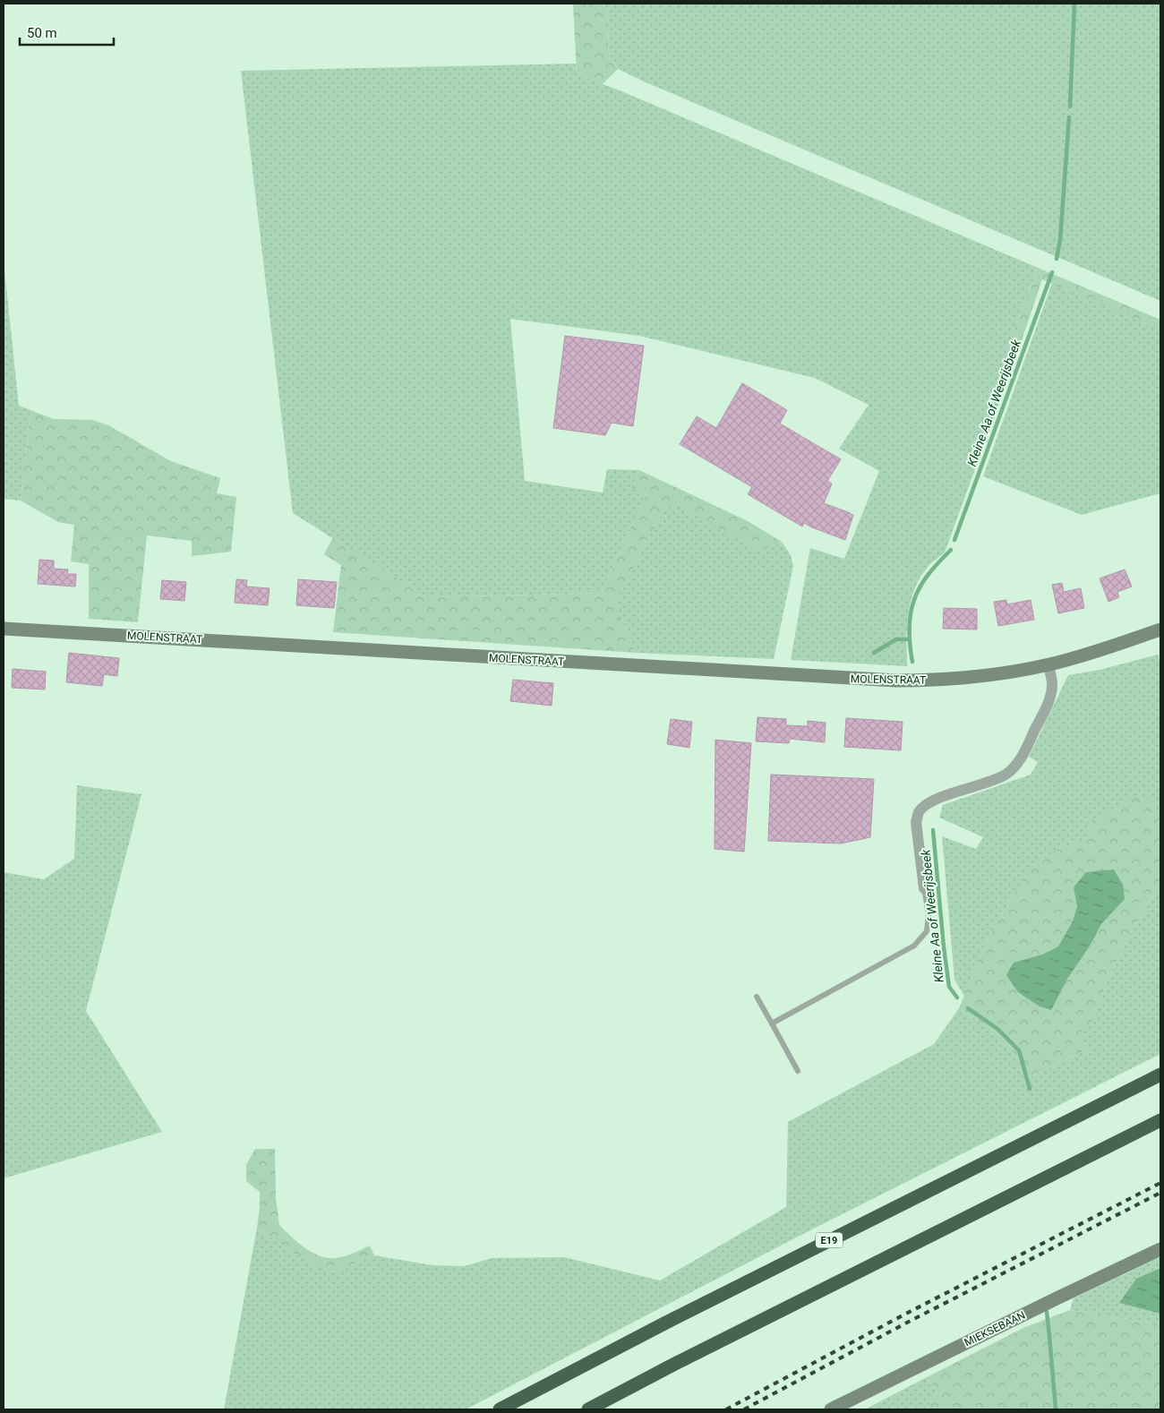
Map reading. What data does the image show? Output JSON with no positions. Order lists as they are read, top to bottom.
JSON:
{
  "streets": {
    "highway": ["E19"],
    "main road": ["MOLENSTRAAT", "MIEKSEBAAN"]
  },
  "water": ["Kleine Aa of Weerijsbeek"],
  "scale_bar": "50 m"
}
